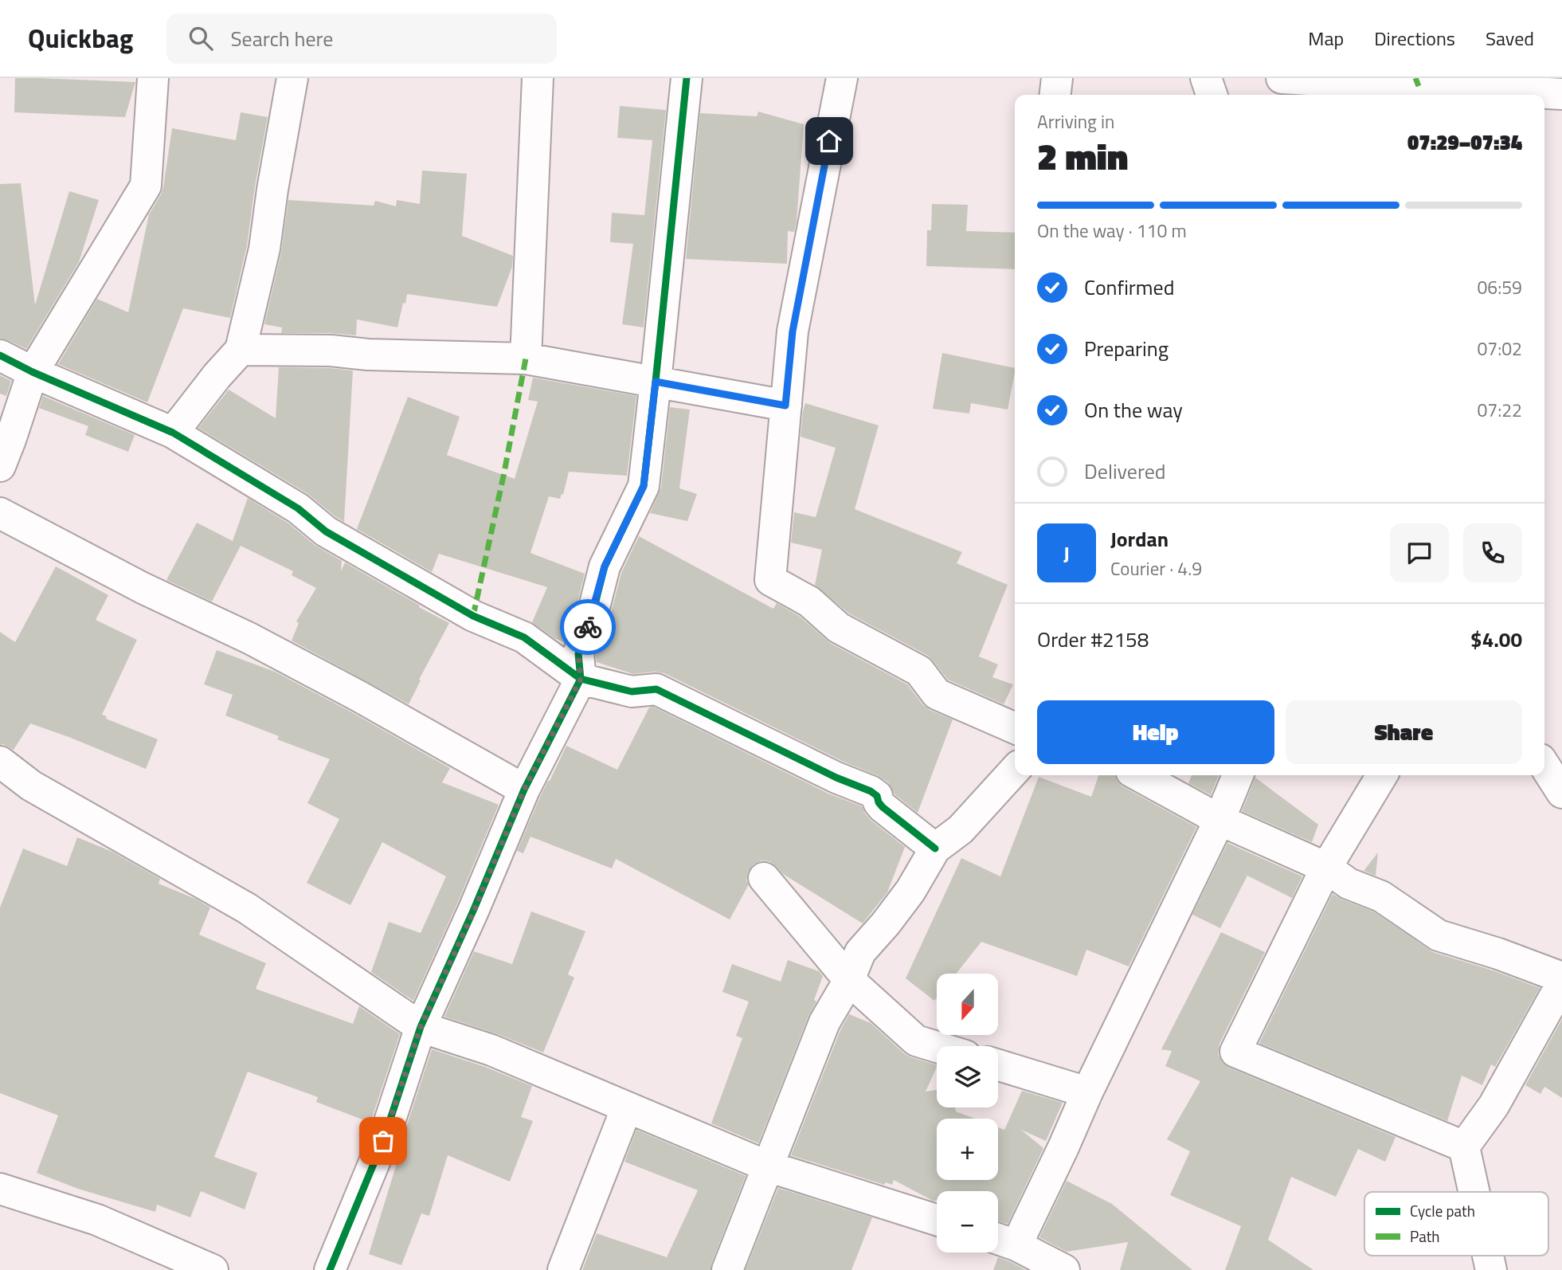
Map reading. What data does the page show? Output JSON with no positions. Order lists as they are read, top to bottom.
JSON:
{
  "legend": ["Cycle path", "Path"],
  "north": "bottom",
  "page": {
    "header": "Quickbag",
    "search": "Search here",
    "nav": ["Map", "Directions", "Saved"],
    "heading": ["2 min", "Arriving in", "07:29–07:34"],
    "panel": [
      "Jordan",
      "Courier · 4.9",
      "Order #2158",
      "$4.00"
    ],
    "bar": "On the way · 110 m",
    "list": [
      ["Confirmed", "06:59"],
      ["Preparing", "07:02"],
      ["On the way", "07:22"],
      "Delivered"
    ],
    "round": "J",
    "buttons": ["Help", "Share"],
    "map_buttons": ["+", "−"]
  }
}
